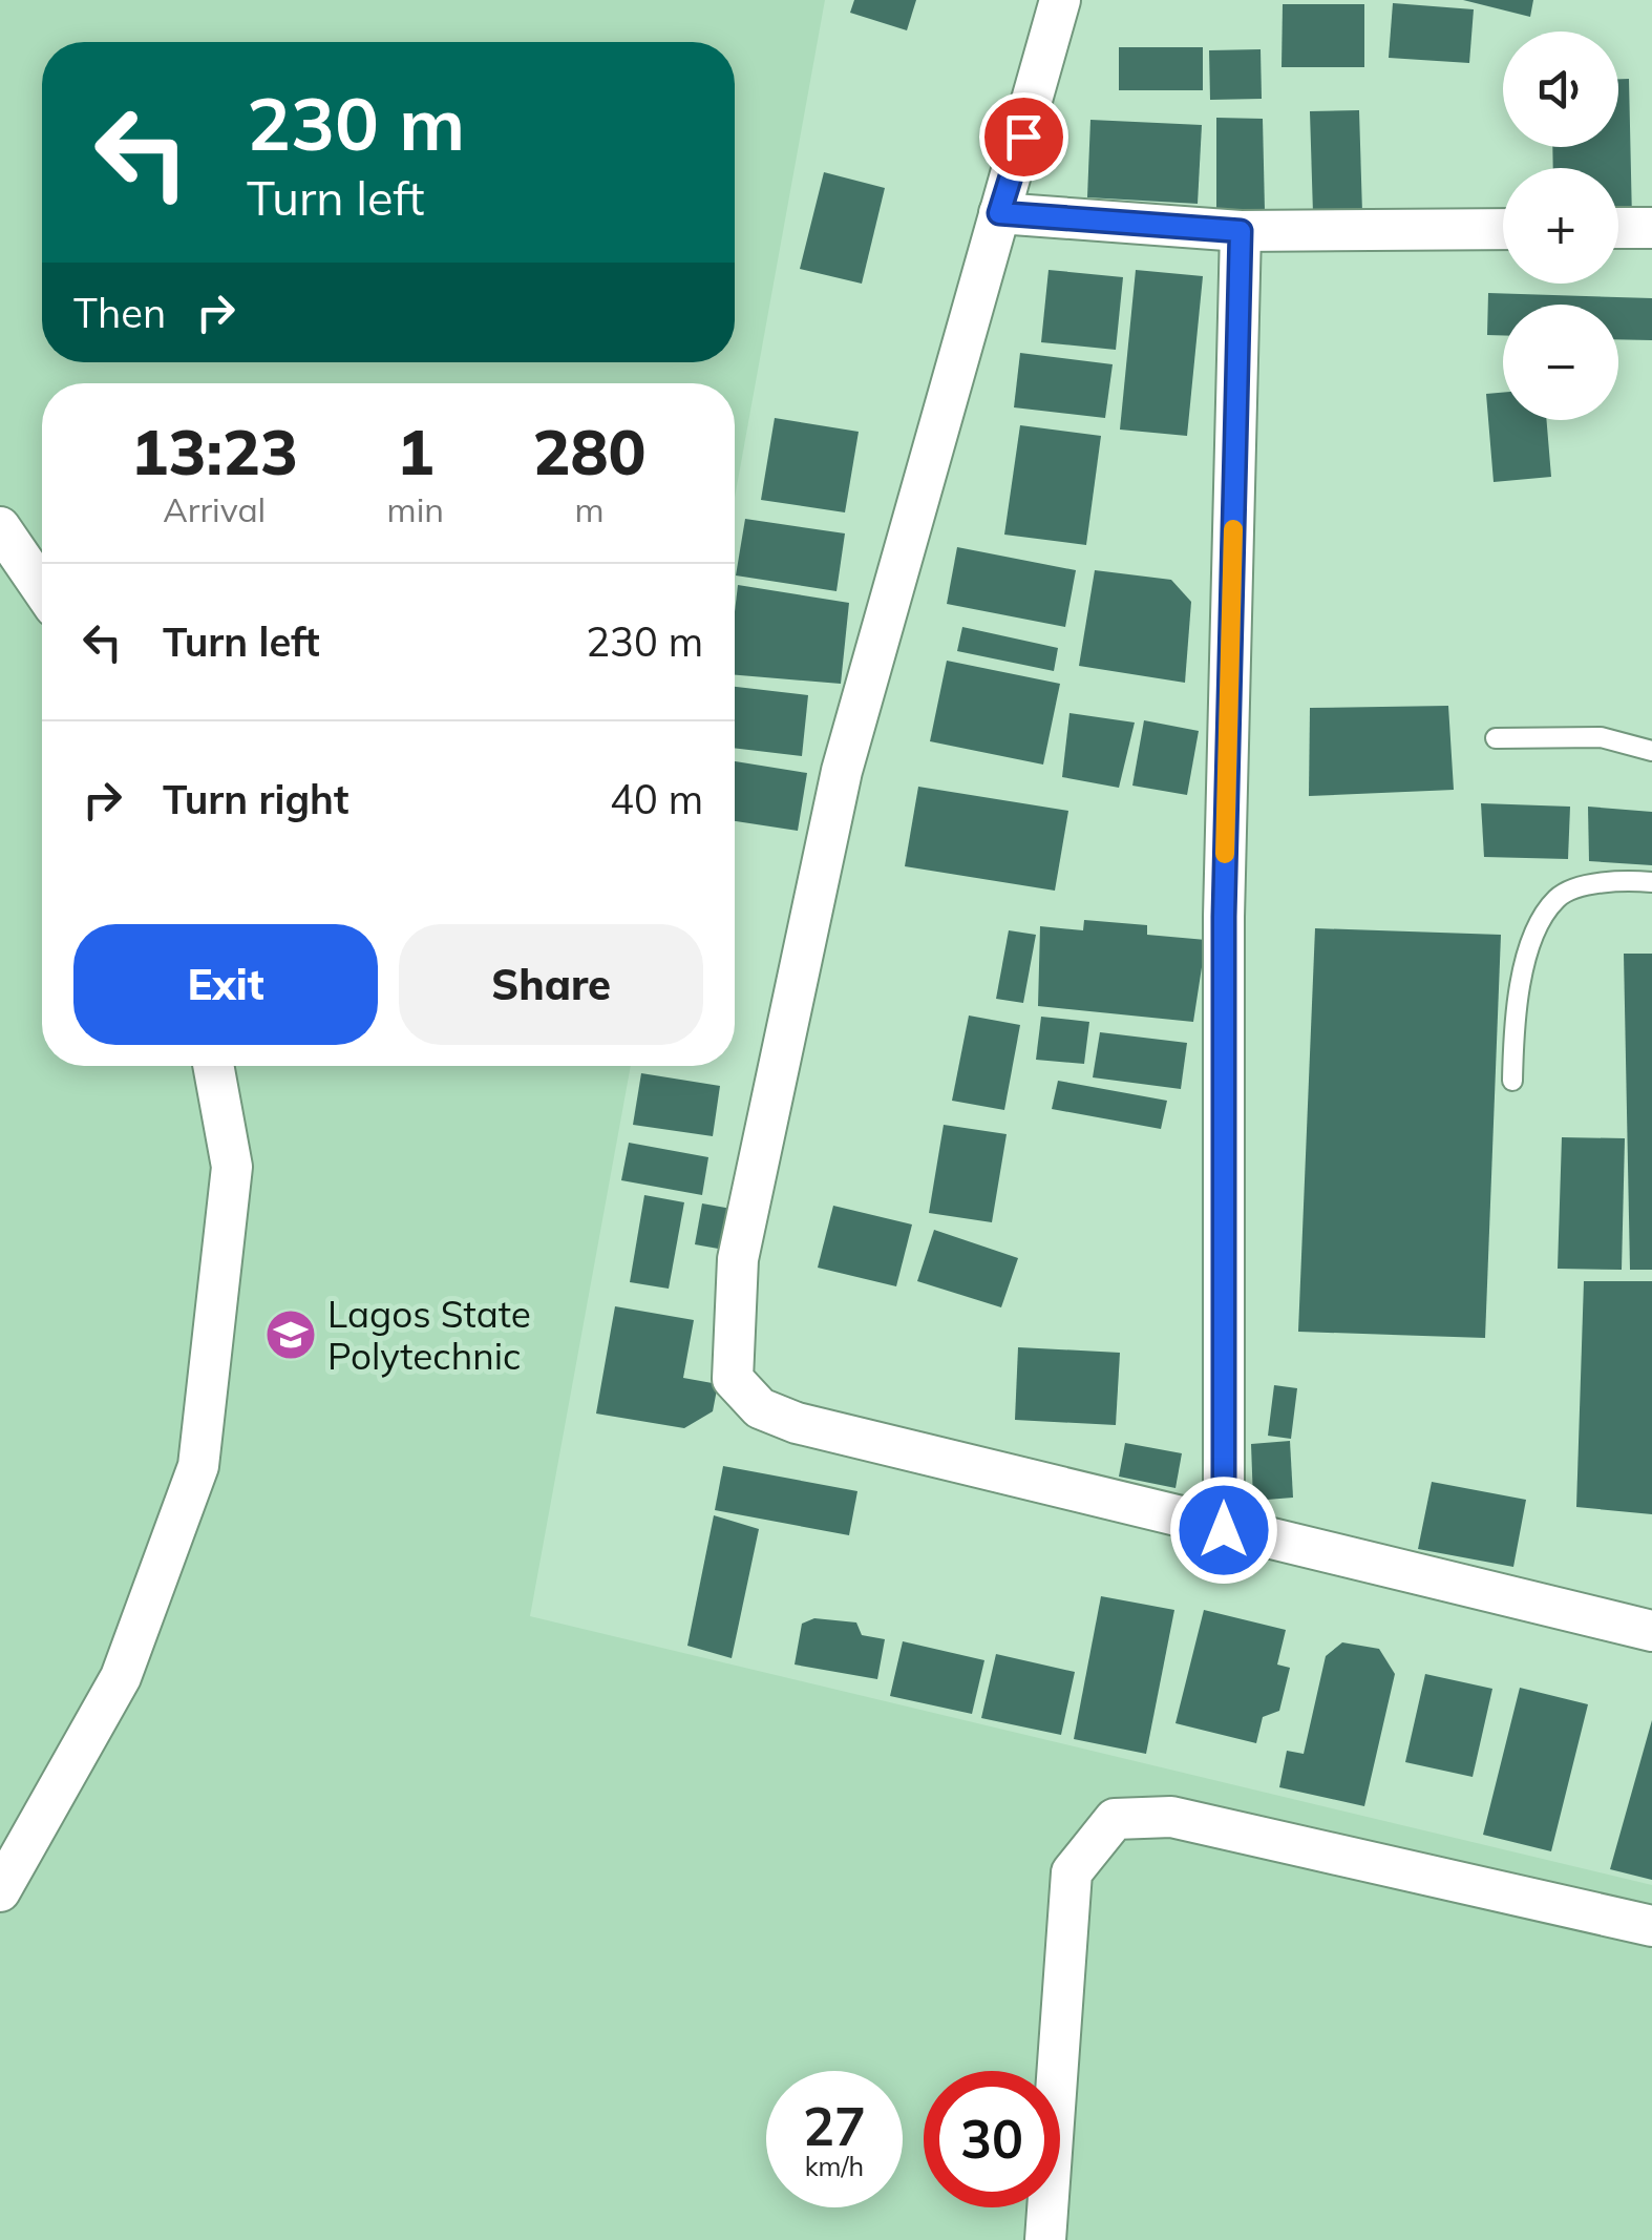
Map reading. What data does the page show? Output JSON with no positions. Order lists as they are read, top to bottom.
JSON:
{
  "places": {
    "school or university": ["Lagos State Polytechnic"]
  },
  "page": {
    "map_buttons": ["+", "−"],
    "turn": ["230 m", "Turn left"],
    "then": "Then",
    "eta": [
      "13:23",
      "Arrival",
      "1",
      "min",
      "280",
      "m"
    ],
    "list": [
      {
        "name": "Turn left",
        "value": "230 m"
      },
      {
        "name": "Turn right",
        "value": "40 m"
      }
    ],
    "buttons": ["Exit", "Share"],
    "speed": "27 km/h",
    "limit": "30"
  }
}
